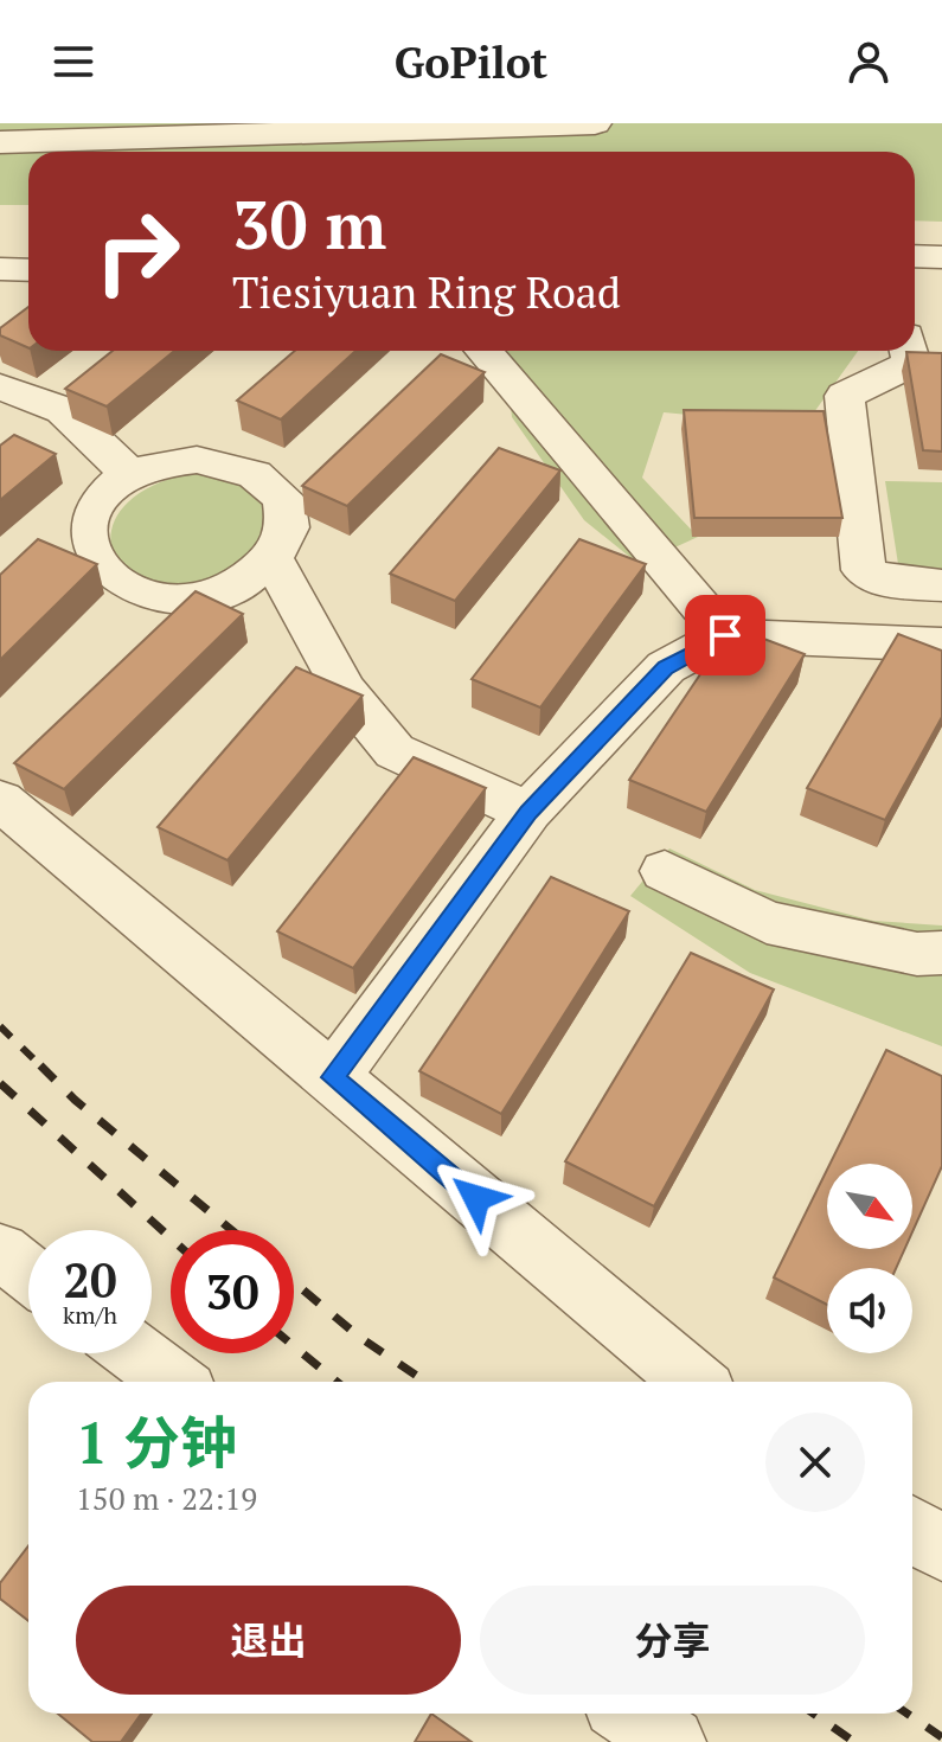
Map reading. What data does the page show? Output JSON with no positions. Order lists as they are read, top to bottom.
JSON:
{
  "north": "bottom right",
  "page": {
    "header": "GoPilot",
    "turn": ["30 m", "Tiesiyuan Ring Road"],
    "speed": "20 km/h",
    "limit": "30",
    "heading": ["1 分钟", "150 m · 22:19"],
    "buttons": ["退出", "分享"]
  }
}
